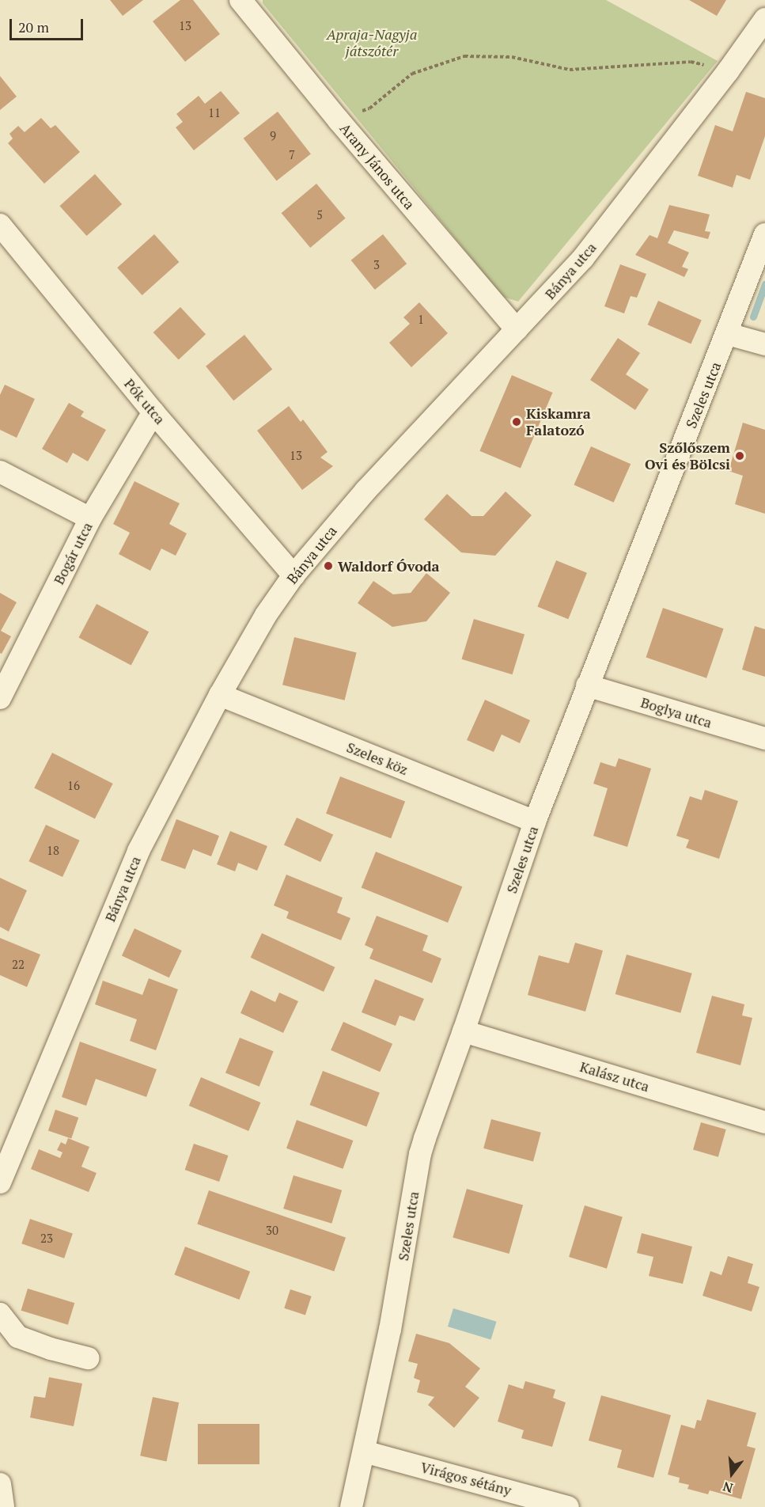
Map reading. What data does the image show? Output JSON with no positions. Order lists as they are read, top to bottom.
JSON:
{
  "streets": {
    "street": [
      "Arany János utca",
      "Bánya utca",
      "Szeles utca",
      "Pók utca",
      "Bogár utca",
      "Boglya utca",
      "Szeles köz",
      "Kalász utca",
      "Virágos sétány"
    ]
  },
  "crossings": [
    ["Arany János utca", "Bánya utca"],
    ["Bánya utca", "Pók utca"],
    ["Bánya utca", "Szeles köz"],
    ["Szeles utca", "Boglya utca"],
    ["Szeles utca", "Szeles köz"],
    ["Szeles utca", "Kalász utca"],
    ["Szeles utca", "Virágos sétány"],
    ["Pók utca", "Bogár utca"]
  ],
  "parks": ["Apraja-Nagyja játszótér"],
  "places": ["Kiskamra Falatozó", "Szőlőszem Ovi és Bölcsi", "Waldorf Óvoda"],
  "house_numbers": [
    "13",
    "11",
    "9",
    "7",
    "5",
    "3",
    "1",
    "13",
    "16",
    "18",
    "22",
    "30",
    "23"
  ],
  "scale_bar": "20 m",
  "north": "bottom"
}
